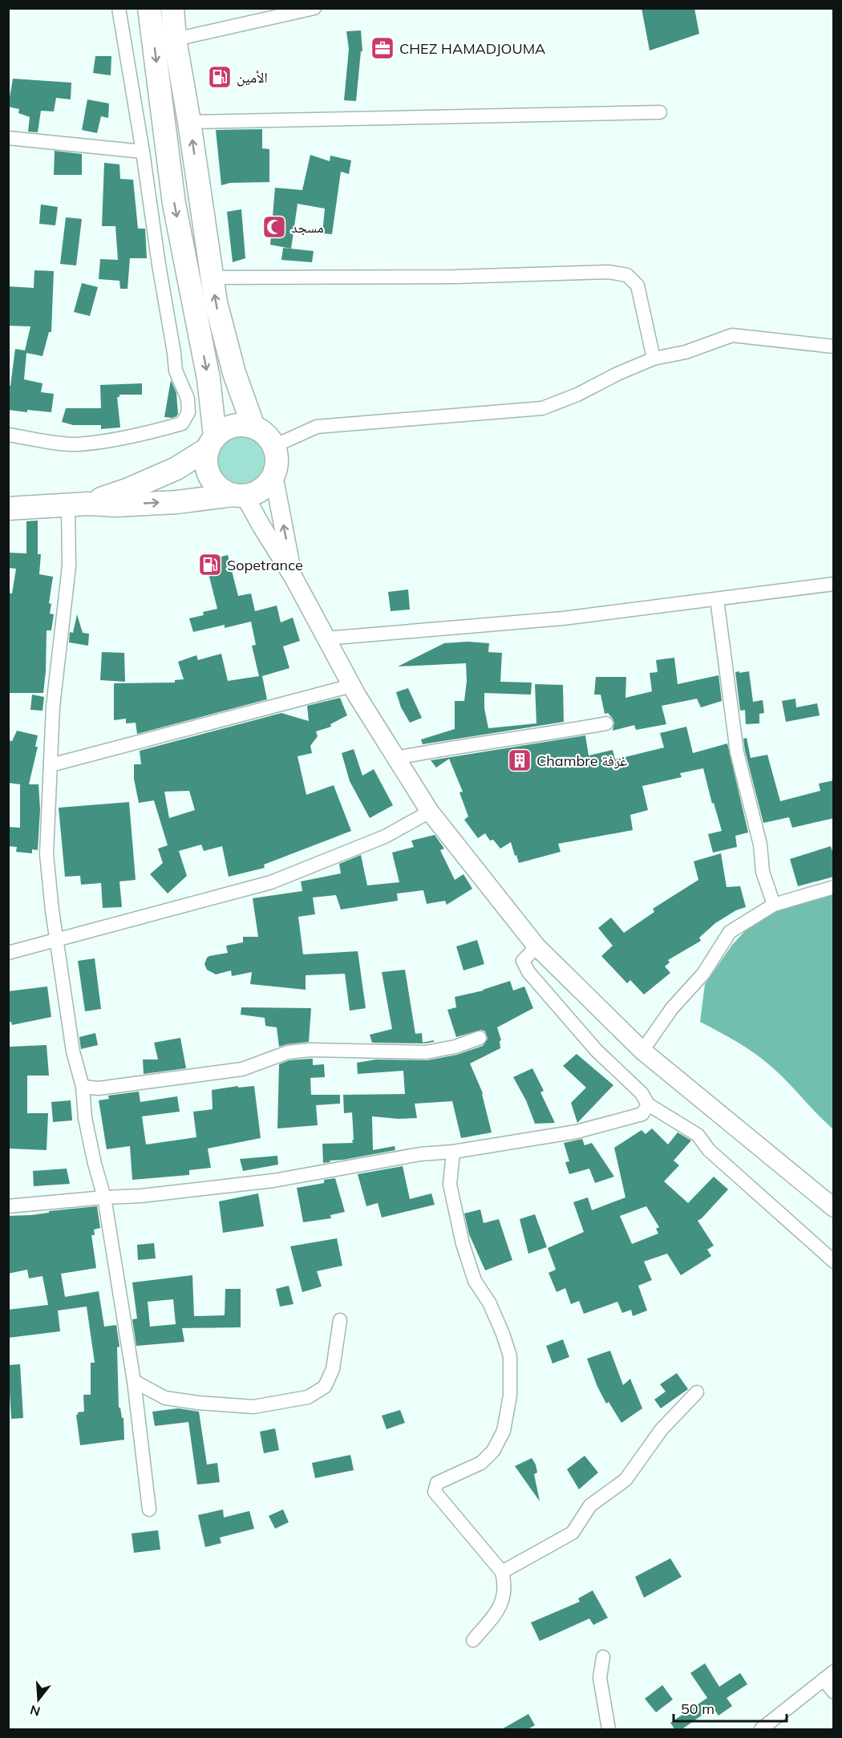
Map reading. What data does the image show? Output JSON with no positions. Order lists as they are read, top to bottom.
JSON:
{
  "places": {
    "office": ["CHEZ HAMADJOUMA"],
    "fuel station": ["الأمين", "Sopetrance"],
    "mosque": ["مسجد"],
    "building": ["Chambre غرفة"]
  },
  "scale_bar": "50 m",
  "north": "bottom"
}
